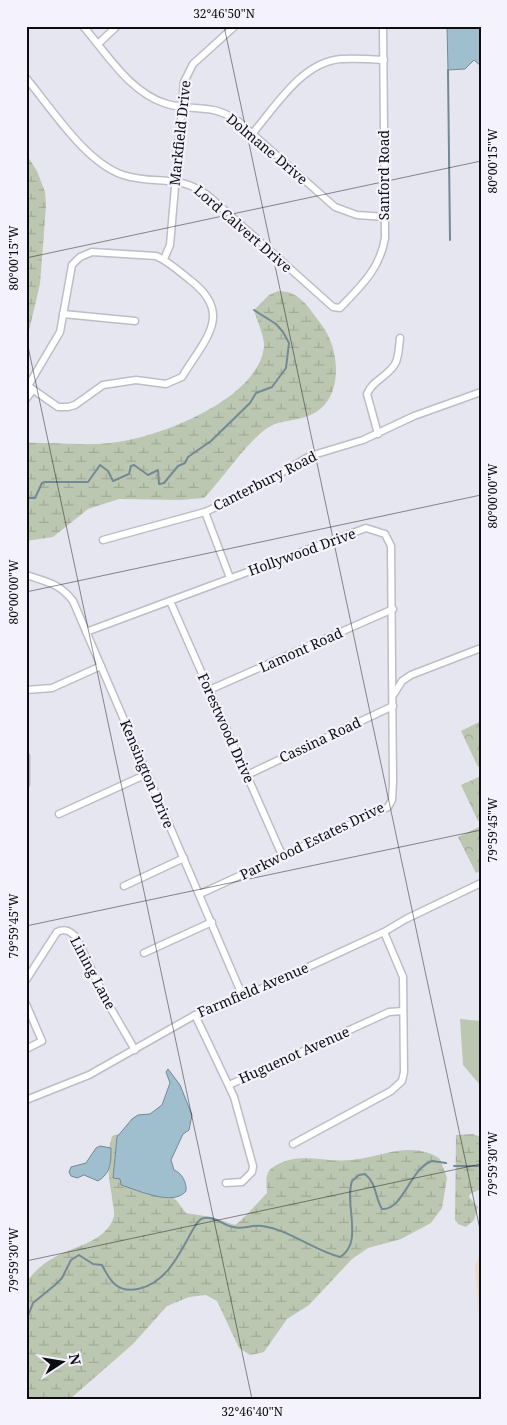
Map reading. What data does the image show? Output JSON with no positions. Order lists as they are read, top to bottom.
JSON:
{
  "streets": {
    "street": [
      "Markfield Drive",
      "Dolmane Drive",
      "Sanford Road",
      "Lord Calvert Drive",
      "Canterbury Road",
      "Hollywood Drive",
      "Lamont Road",
      "Forestwood Drive",
      "Cassina Road",
      "Kensington Drive",
      "Parkwood Estates Drive",
      "Lining Lane",
      "Farmfield Avenue",
      "Huguenot Avenue"
    ]
  },
  "crossings": [
    ["Markfield Drive", "Dolmane Drive"],
    ["Markfield Drive", "Lord Calvert Drive"],
    ["Dolmane Drive", "Sanford Road"],
    ["Sanford Road", "Lord Calvert Drive"],
    ["Hollywood Drive", "Lamont Road"],
    ["Hollywood Drive", "Forestwood Drive"],
    ["Hollywood Drive", "Cassina Road"],
    ["Hollywood Drive", "Kensington Drive"],
    ["Hollywood Drive", "Parkwood Estates Drive"],
    ["Lamont Road", "Forestwood Drive"],
    ["Forestwood Drive", "Cassina Road"],
    ["Forestwood Drive", "Parkwood Estates Drive"],
    ["Cassina Road", "Parkwood Estates Drive"],
    ["Kensington Drive", "Parkwood Estates Drive"],
    ["Kensington Drive", "Farmfield Avenue"],
    ["Lining Lane", "Farmfield Avenue"],
    ["Farmfield Avenue", "Huguenot Avenue"]
  ],
  "north": "right",
  "coordinates": [
    "32°46'50\"N",
    "80°00'15\"W",
    "80°00'00\"W",
    "79°59'45\"W",
    "79°59'30\"W",
    "32°46'40\"N"
  ]
}
